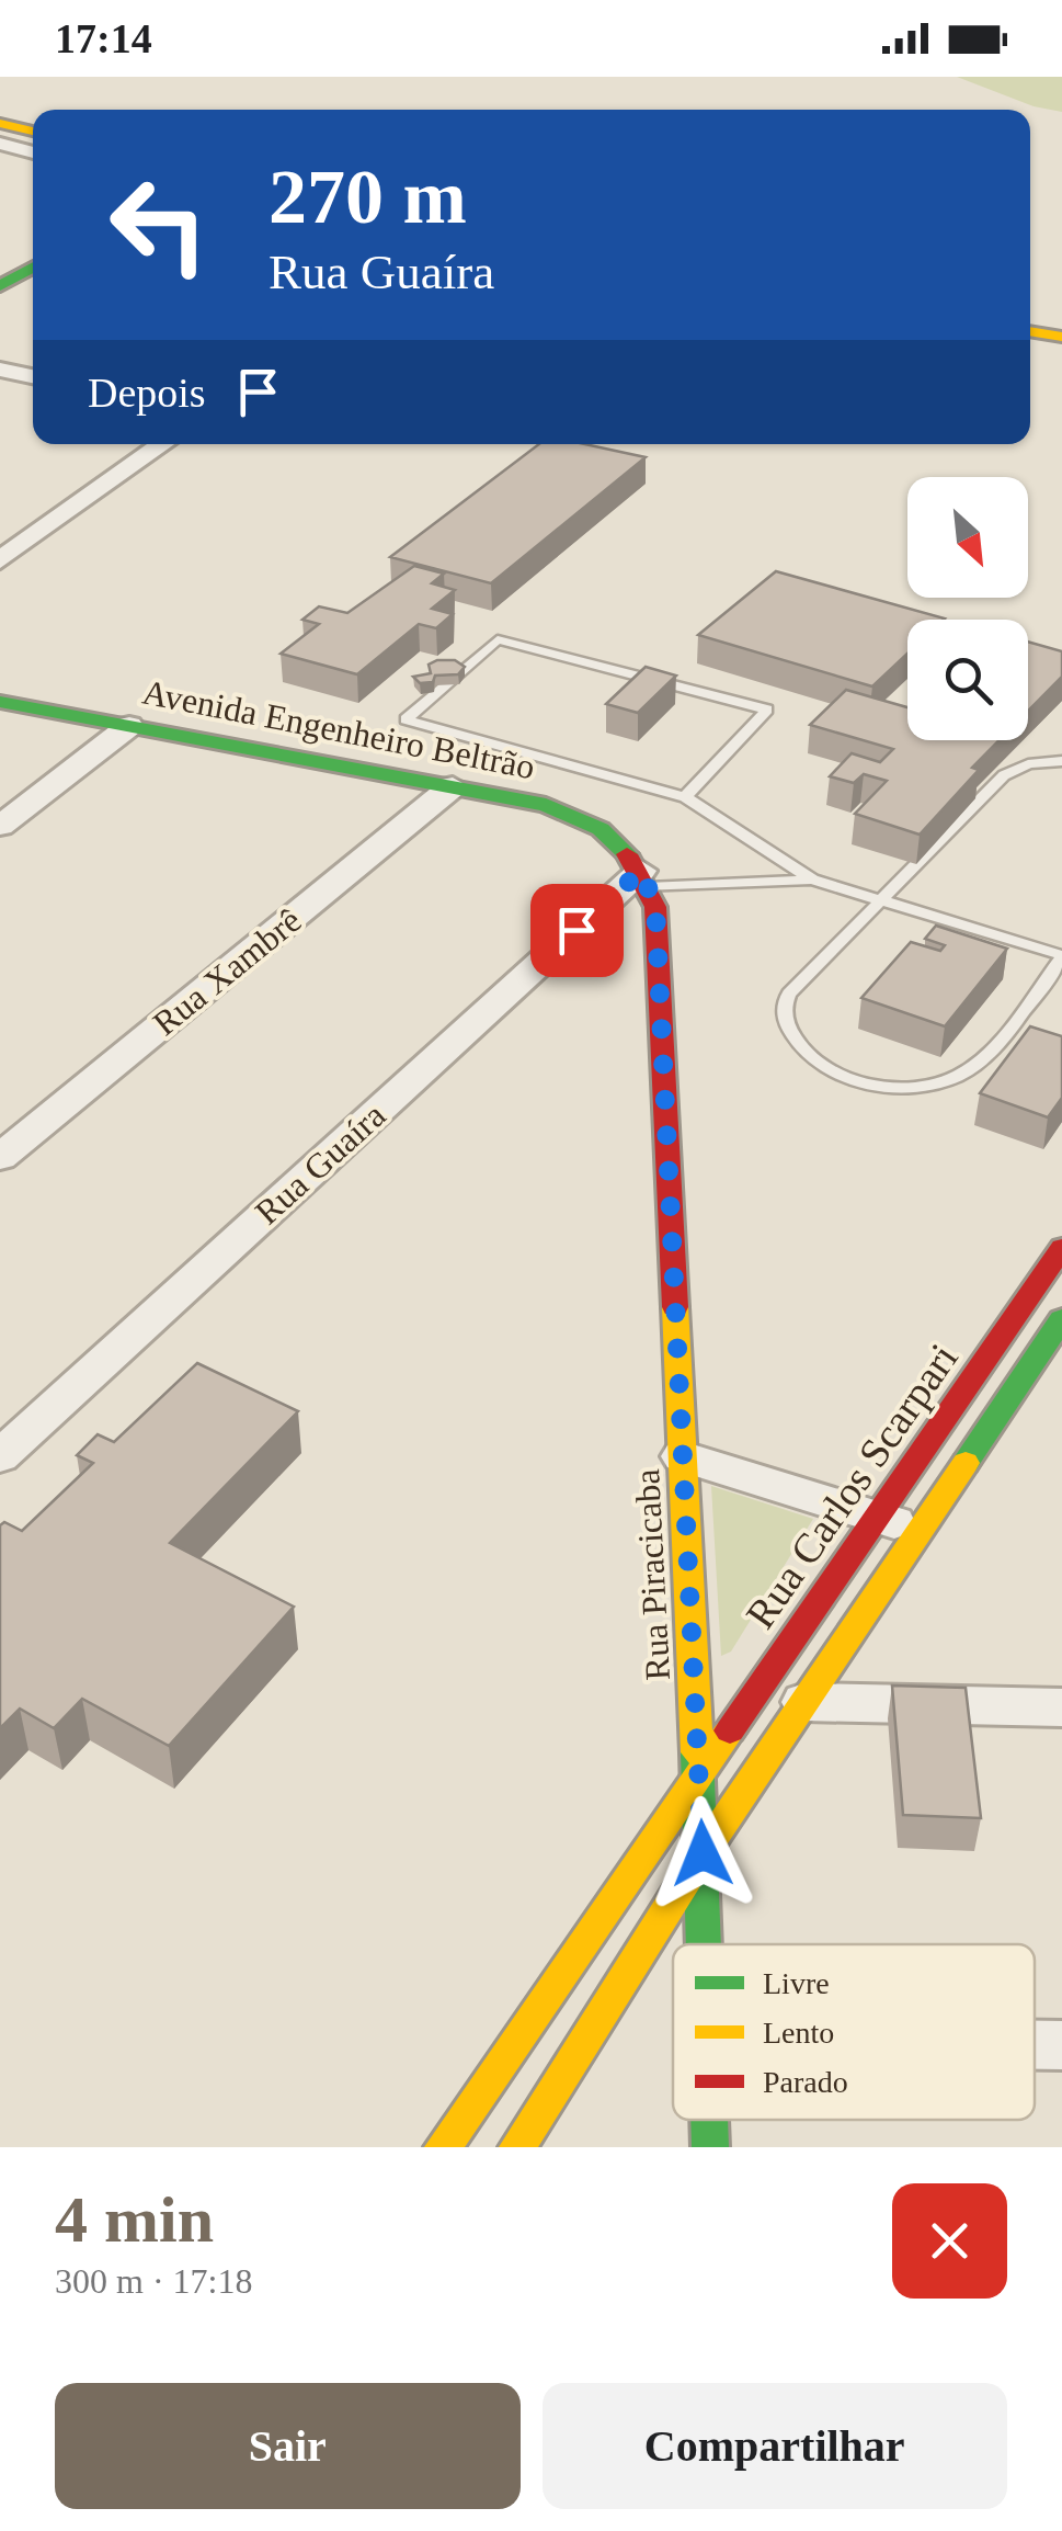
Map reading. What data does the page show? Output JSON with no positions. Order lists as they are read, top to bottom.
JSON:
{
  "streets": {
    "street": [
      "Avenida Engenheiro Beltrão",
      "Rua Xambrê",
      "Rua Guaíra",
      "Rua Carlos Scarpari",
      "Rua Piracicaba"
    ]
  },
  "crossings": [
    ["Avenida Engenheiro Beltrão", "Rua Xambrê"],
    ["Avenida Engenheiro Beltrão", "Rua Guaíra"],
    ["Avenida Engenheiro Beltrão", "Rua Piracicaba"],
    ["Rua Guaíra", "Rua Piracicaba"],
    ["Rua Carlos Scarpari", "Rua Piracicaba"]
  ],
  "legend": ["Livre", "Lento", "Parado"],
  "north": "bottom right",
  "page": {
    "status": "17:14",
    "turn": ["270 m", "Rua Guaíra"],
    "then": "Depois",
    "heading": ["4 min", "300 m · 17:18"],
    "buttons": ["Sair", "Compartilhar"]
  }
}
